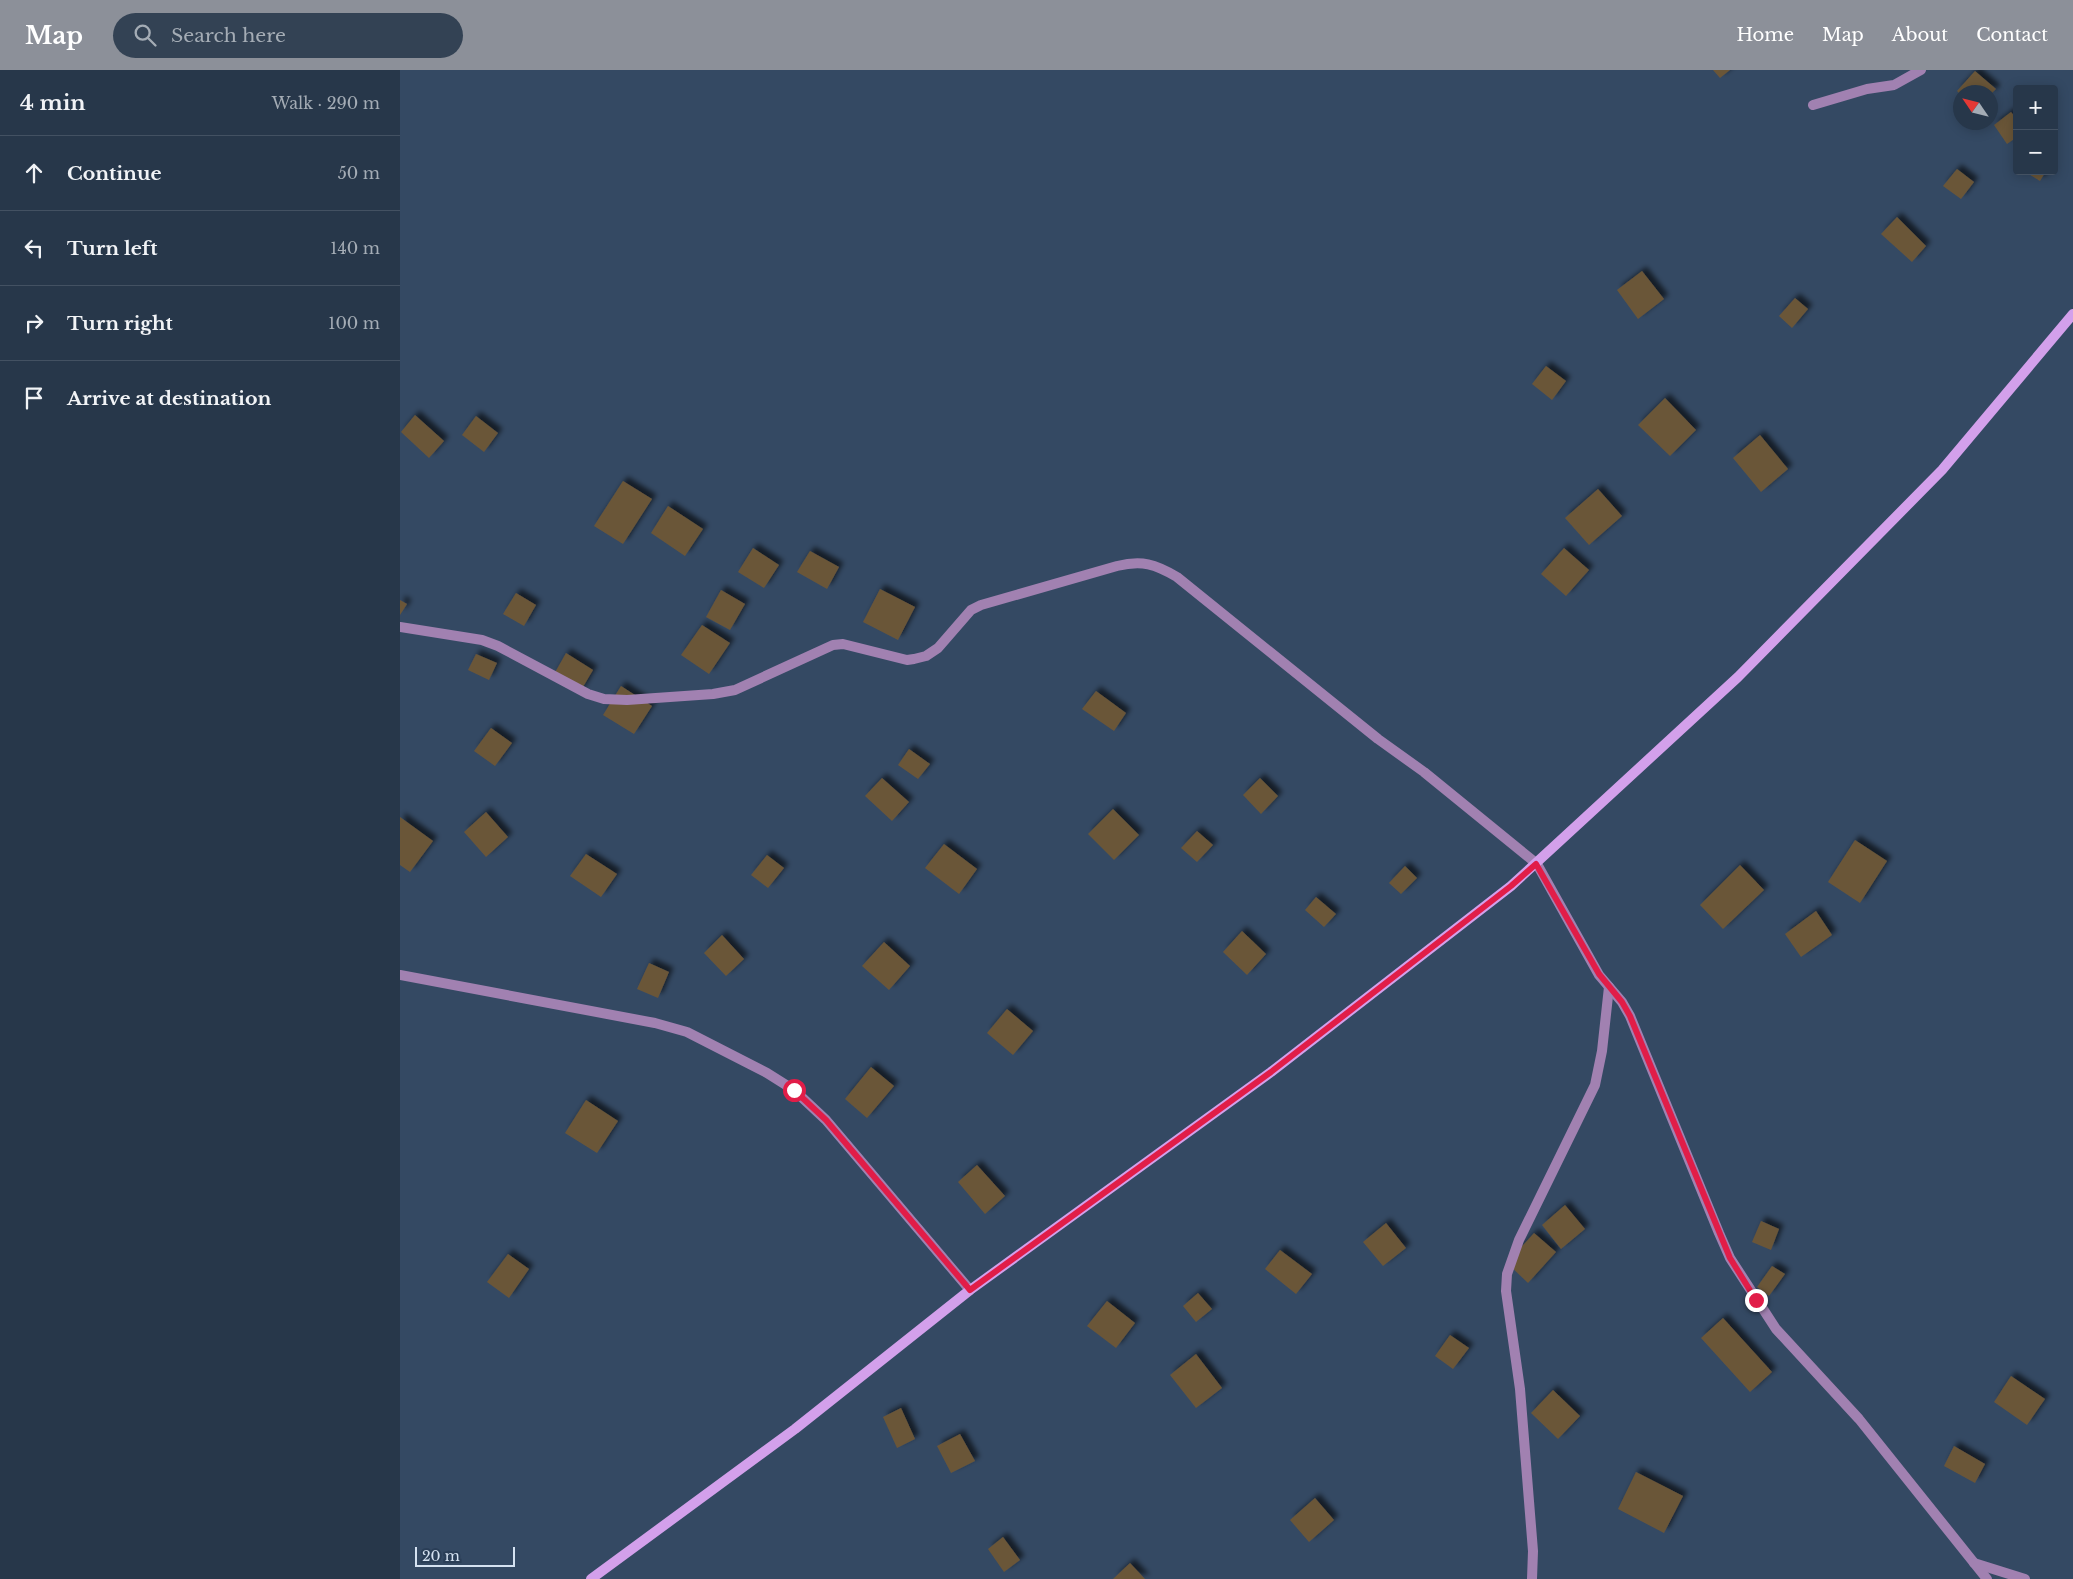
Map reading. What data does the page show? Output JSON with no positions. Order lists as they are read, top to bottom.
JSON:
{
  "scale_bar": "20 m",
  "north": "top left",
  "page": {
    "header": "Map",
    "search": "Search here",
    "nav": [
      "Home",
      "Map",
      "About",
      "Contact"
    ],
    "heading": ["4 min", "Walk · 290 m"],
    "map_buttons": ["+", "−"],
    "list": [
      ["Continue", "50 m"],
      ["Turn left", "140 m"],
      ["Turn right", "100 m"],
      "Arrive at destination"
    ],
    "scale": "20 m"
  }
}
